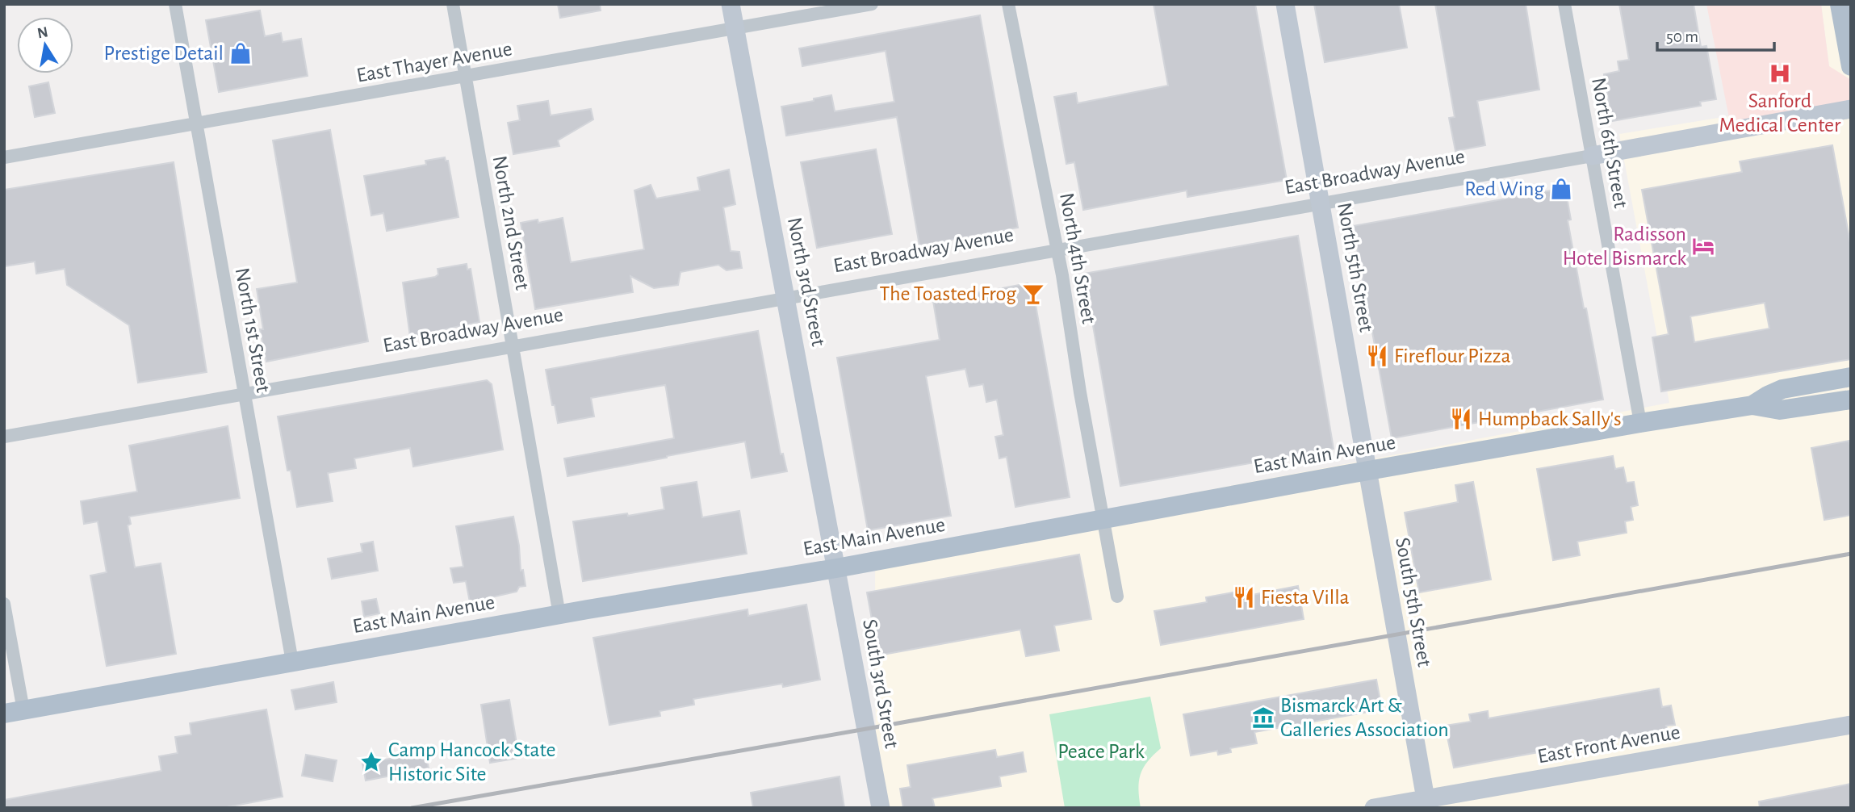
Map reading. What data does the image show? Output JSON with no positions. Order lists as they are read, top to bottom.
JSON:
{
  "streets": {
    "main road": ["East Main Avenue"],
    "street": [
      "East Thayer Avenue",
      "North 6th Street",
      "East Broadway Avenue",
      "North 2nd Street",
      "North 4th Street",
      "North 5th Street",
      "North 3rd Street",
      "North 1st Street",
      "South 5th Street",
      "South 3rd Street",
      "East Front Avenue"
    ]
  },
  "crossings": [
    ["East Thayer Avenue", "North 2nd Street"],
    ["East Thayer Avenue", "North 3rd Street"],
    ["East Thayer Avenue", "North 1st Street"],
    ["North 6th Street", "East Broadway Avenue"],
    ["North 6th Street", "East Main Avenue"],
    ["East Broadway Avenue", "North 2nd Street"],
    ["East Broadway Avenue", "North 4th Street"],
    ["East Broadway Avenue", "North 5th Street"],
    ["East Broadway Avenue", "North 3rd Street"],
    ["East Broadway Avenue", "North 1st Street"],
    ["North 2nd Street", "East Main Avenue"],
    ["North 4th Street", "East Main Avenue"],
    ["North 5th Street", "East Main Avenue"],
    ["North 5th Street", "South 5th Street"],
    ["North 3rd Street", "East Main Avenue"],
    ["North 3rd Street", "South 3rd Street"],
    ["North 1st Street", "East Main Avenue"],
    ["East Main Avenue", "South 5th Street"],
    ["East Main Avenue", "South 3rd Street"],
    ["South 5th Street", "East Front Avenue"]
  ],
  "parks": ["Peace Park"],
  "places": {
    "shop": ["Prestige Detail", "Red Wing"],
    "hospital": ["Sanford Medical Center"],
    "hotel": ["Radisson Hotel Bismarck"],
    "bar": ["The Toasted Frog"],
    "restaurant": ["Fireflour Pizza", "Humpback Sally's", "Fiesta Villa"],
    "museum": ["Bismarck Art & Galleries Association"],
    "place": ["Camp Hancock State Historic Site"]
  },
  "scale_bar": "50 m",
  "north": "top"
}
